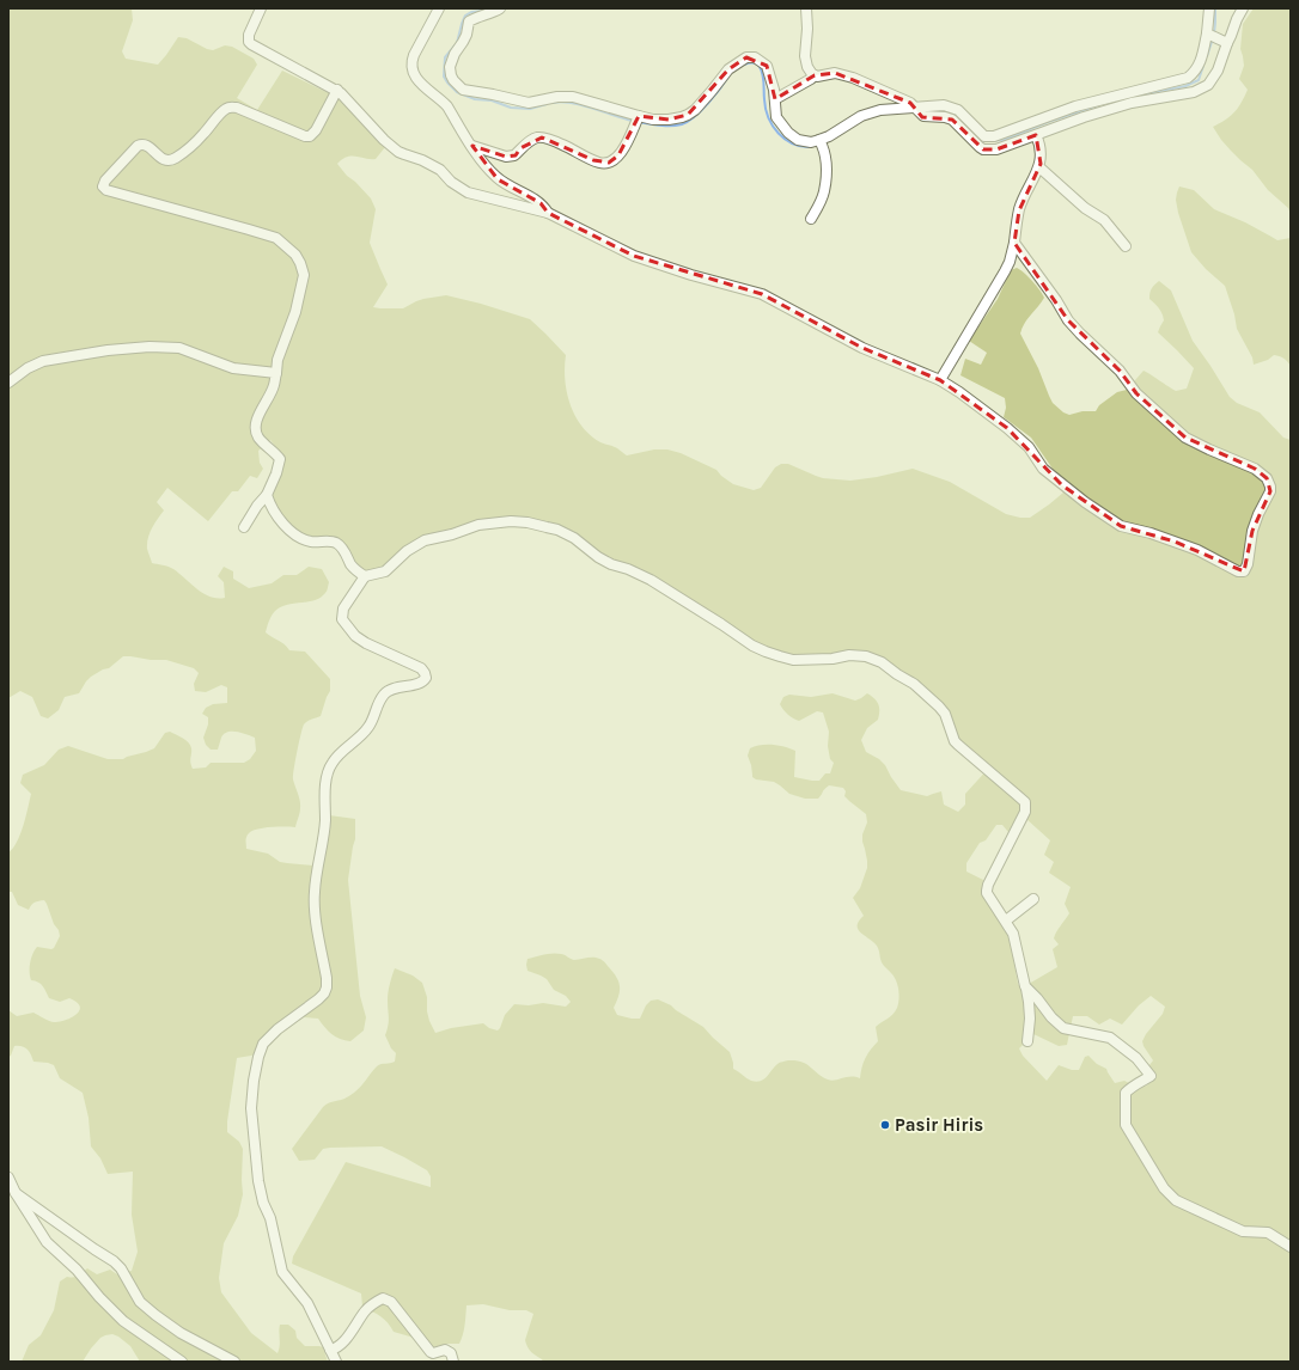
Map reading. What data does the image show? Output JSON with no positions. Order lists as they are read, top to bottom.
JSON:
{
  "places": ["Pasir Hiris"]
}
